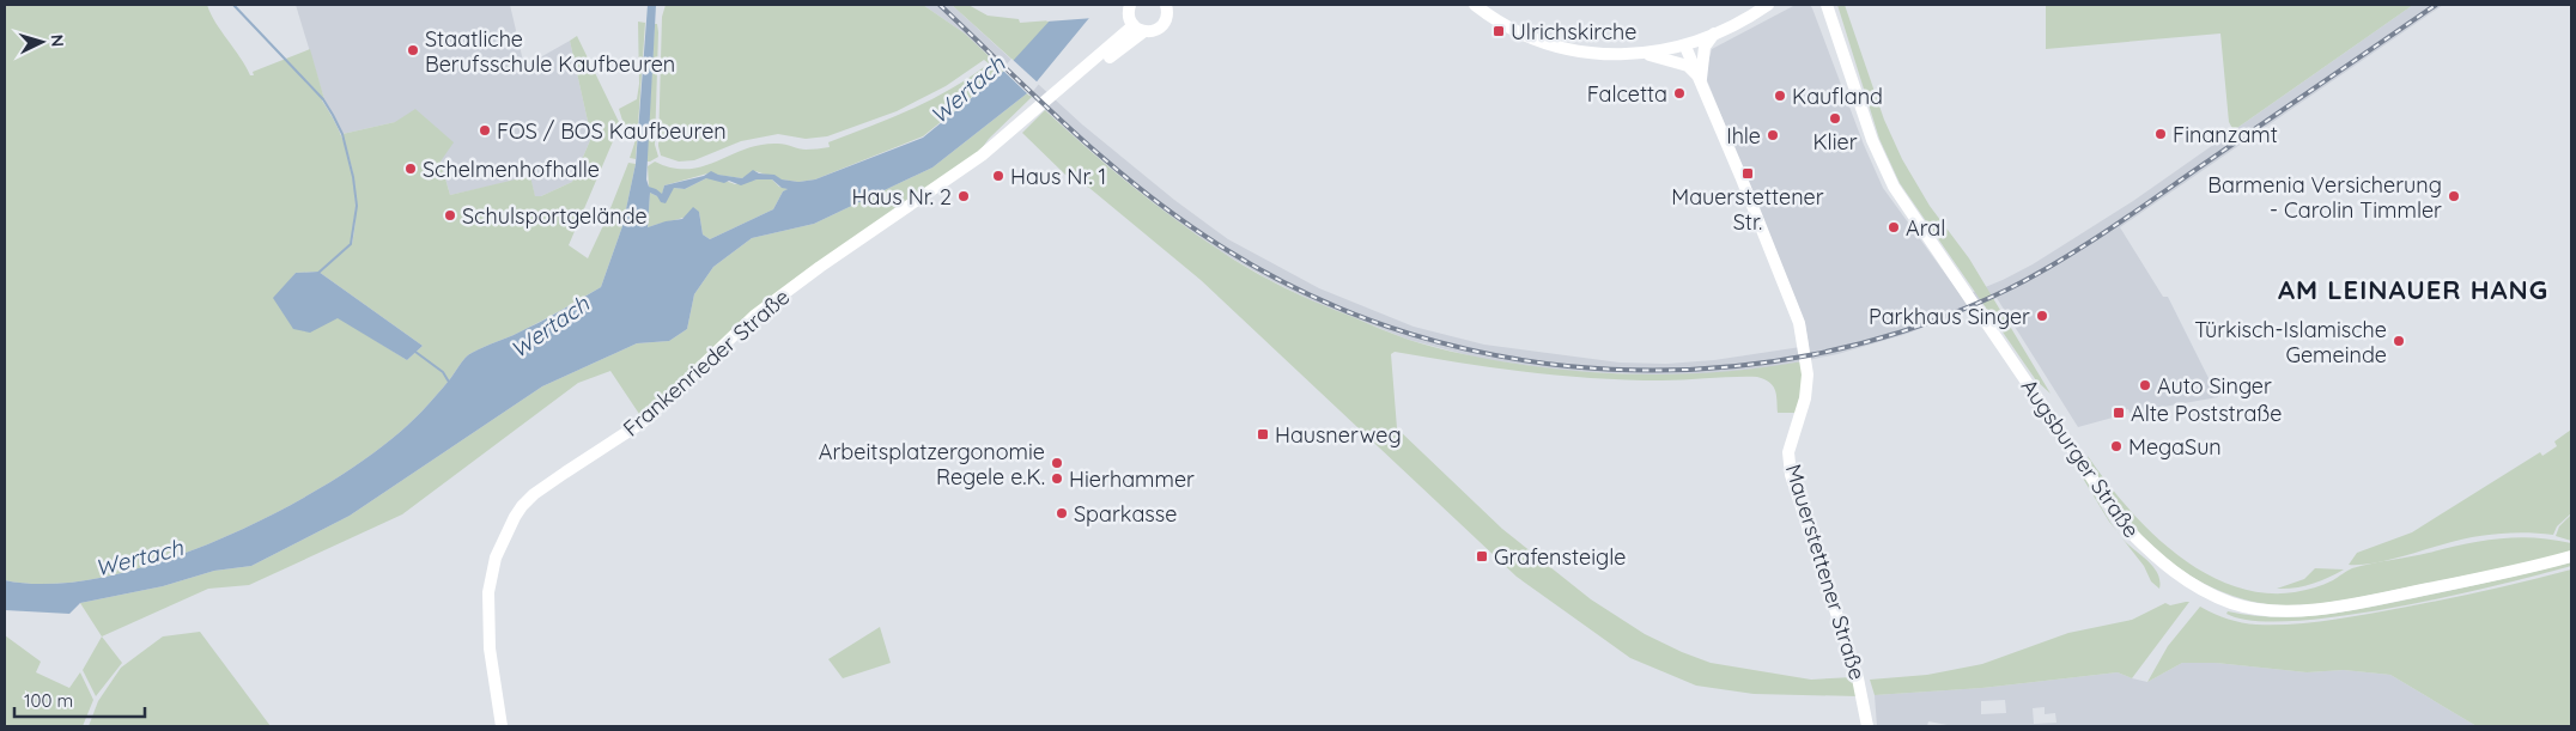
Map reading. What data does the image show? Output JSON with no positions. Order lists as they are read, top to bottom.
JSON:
{
  "streets": {
    "main road": ["Frankenrieder Straße", "Augsburger Straße", "Mauerstettener Straße"]
  },
  "districts": ["AM LEINAUER HANG"],
  "water": ["Wertach"],
  "places": {
    "transit": [
      "Ulrichskirche",
      "Mauerstettener Str.",
      "Alte Poststraße",
      "Hausnerweg",
      "Grafensteigle"
    ],
    "other": [
      "Staatliche Berufsschule Kaufbeuren",
      "Falcetta",
      "Kaufland",
      "Klier",
      "FOS / BOS Kaufbeuren",
      "Finanzamt",
      "Ihle",
      "Schelmenhofhalle",
      "Haus Nr. 1",
      "Haus Nr. 2",
      "Barmenia Versicherung - Carolin Timmler",
      "Schulsportgelände",
      "Aral",
      "Parkhaus Singer",
      "Türkisch-Islamische Gemeinde",
      "Auto Singer",
      "MegaSun",
      "Arbeitsplatzergonomie Regele e.K.",
      "Hierhammer",
      "Sparkasse"
    ]
  },
  "scale_bar": "100 m",
  "north": "right"
}
